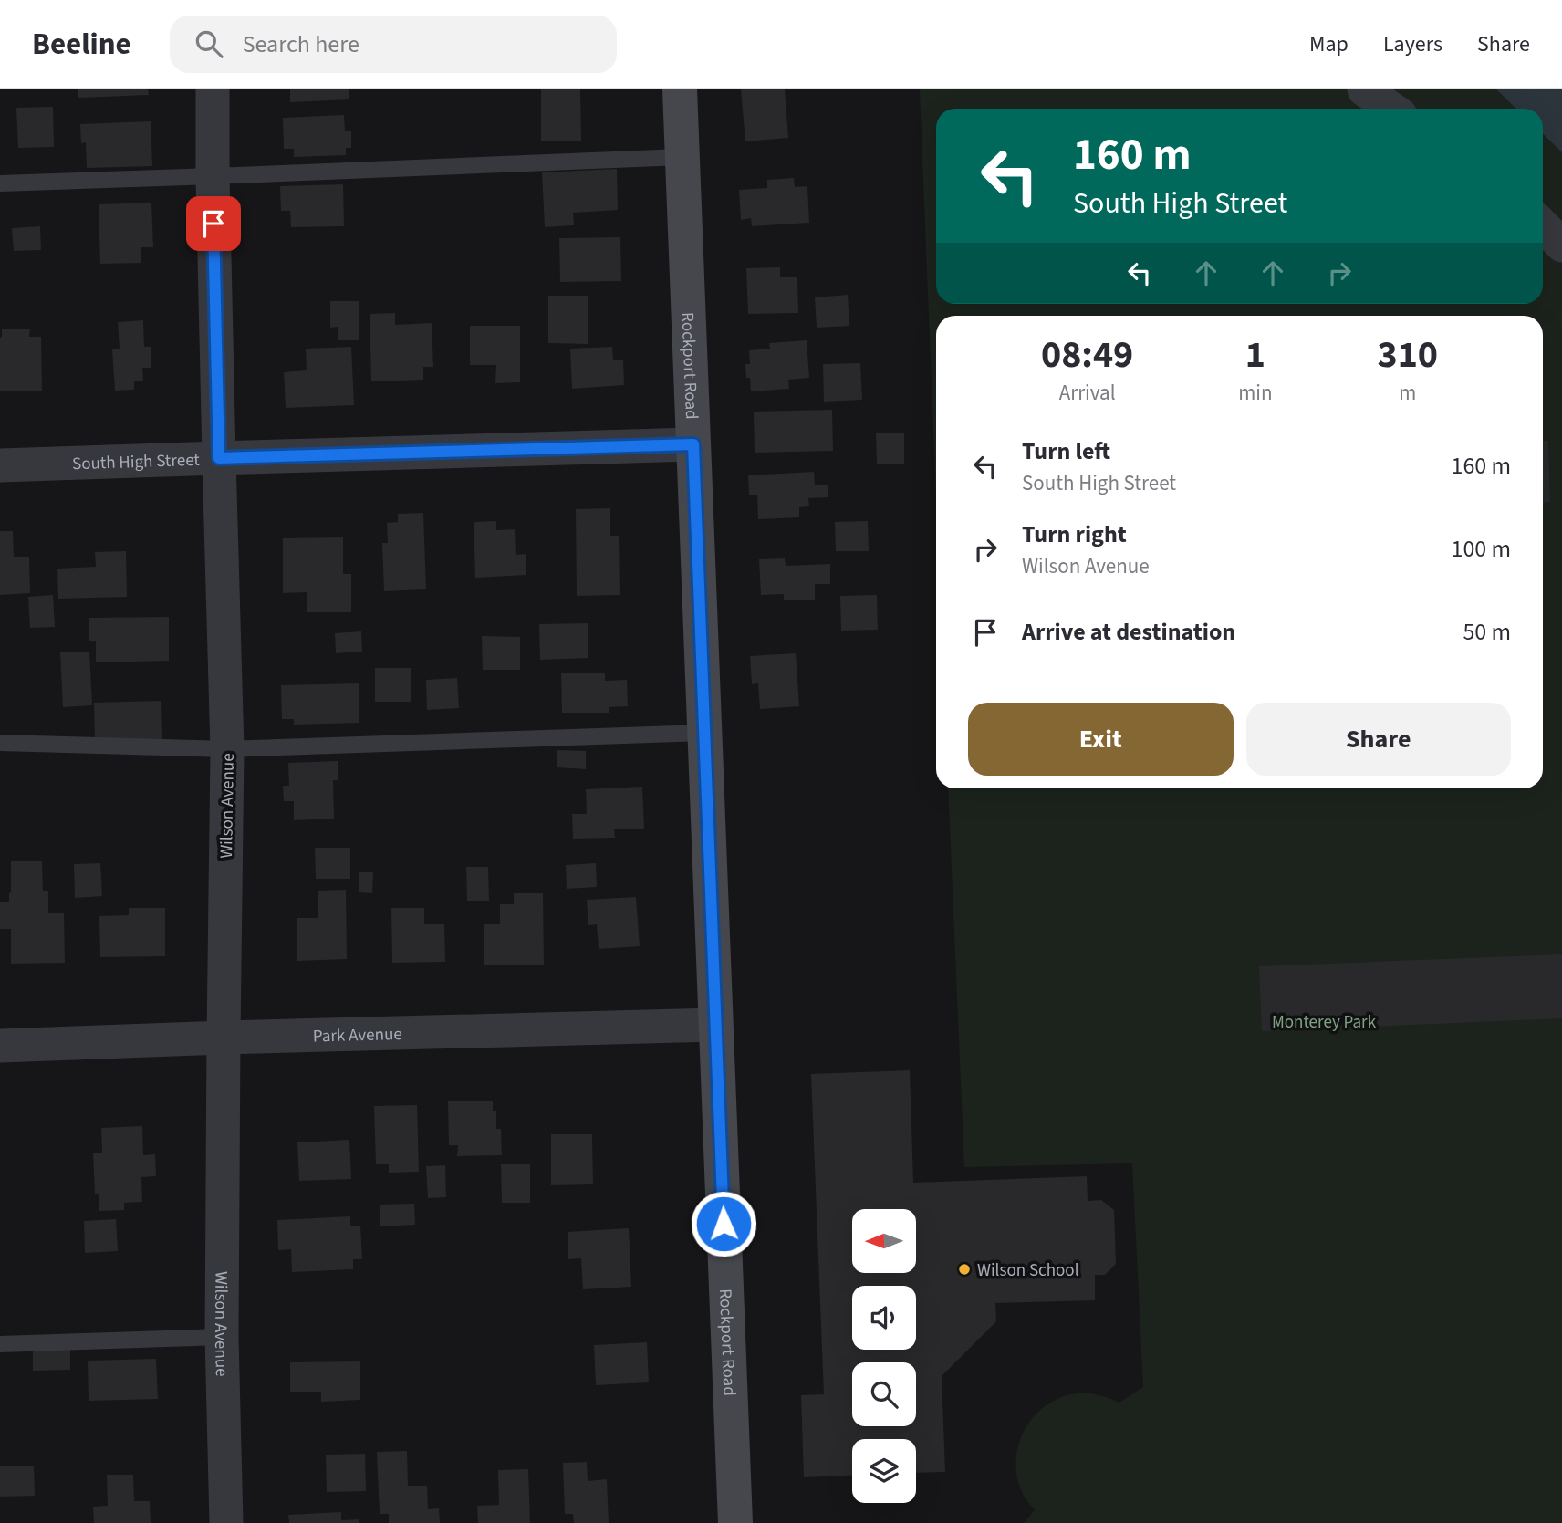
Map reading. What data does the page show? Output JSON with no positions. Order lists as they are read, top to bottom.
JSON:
{
  "streets": {
    "street": [
      "Rockport Road",
      "South High Street",
      "Wilson Avenue",
      "Park Avenue"
    ]
  },
  "crossings": [
    ["Rockport Road", "South High Street"],
    ["Rockport Road", "Park Avenue"],
    ["South High Street", "Wilson Avenue"],
    ["Wilson Avenue", "Park Avenue"]
  ],
  "parks": ["Monterey Park"],
  "places": ["Wilson School"],
  "north": "left",
  "page": {
    "header": "Beeline",
    "search": "Search here",
    "nav": ["Map", "Layers", "Share"],
    "turn": ["160 m", "South High Street"],
    "eta": [
      "08:49",
      "Arrival",
      "1",
      "min",
      "310",
      "m"
    ],
    "list": [
      {
        "name": "Turn left",
        "note": "South High Street",
        "value": "160 m"
      },
      {
        "name": "Turn right",
        "note": "Wilson Avenue",
        "value": "100 m"
      },
      {
        "name": "Arrive at destination",
        "value": "50 m"
      }
    ],
    "buttons": ["Exit", "Share"]
  }
}
